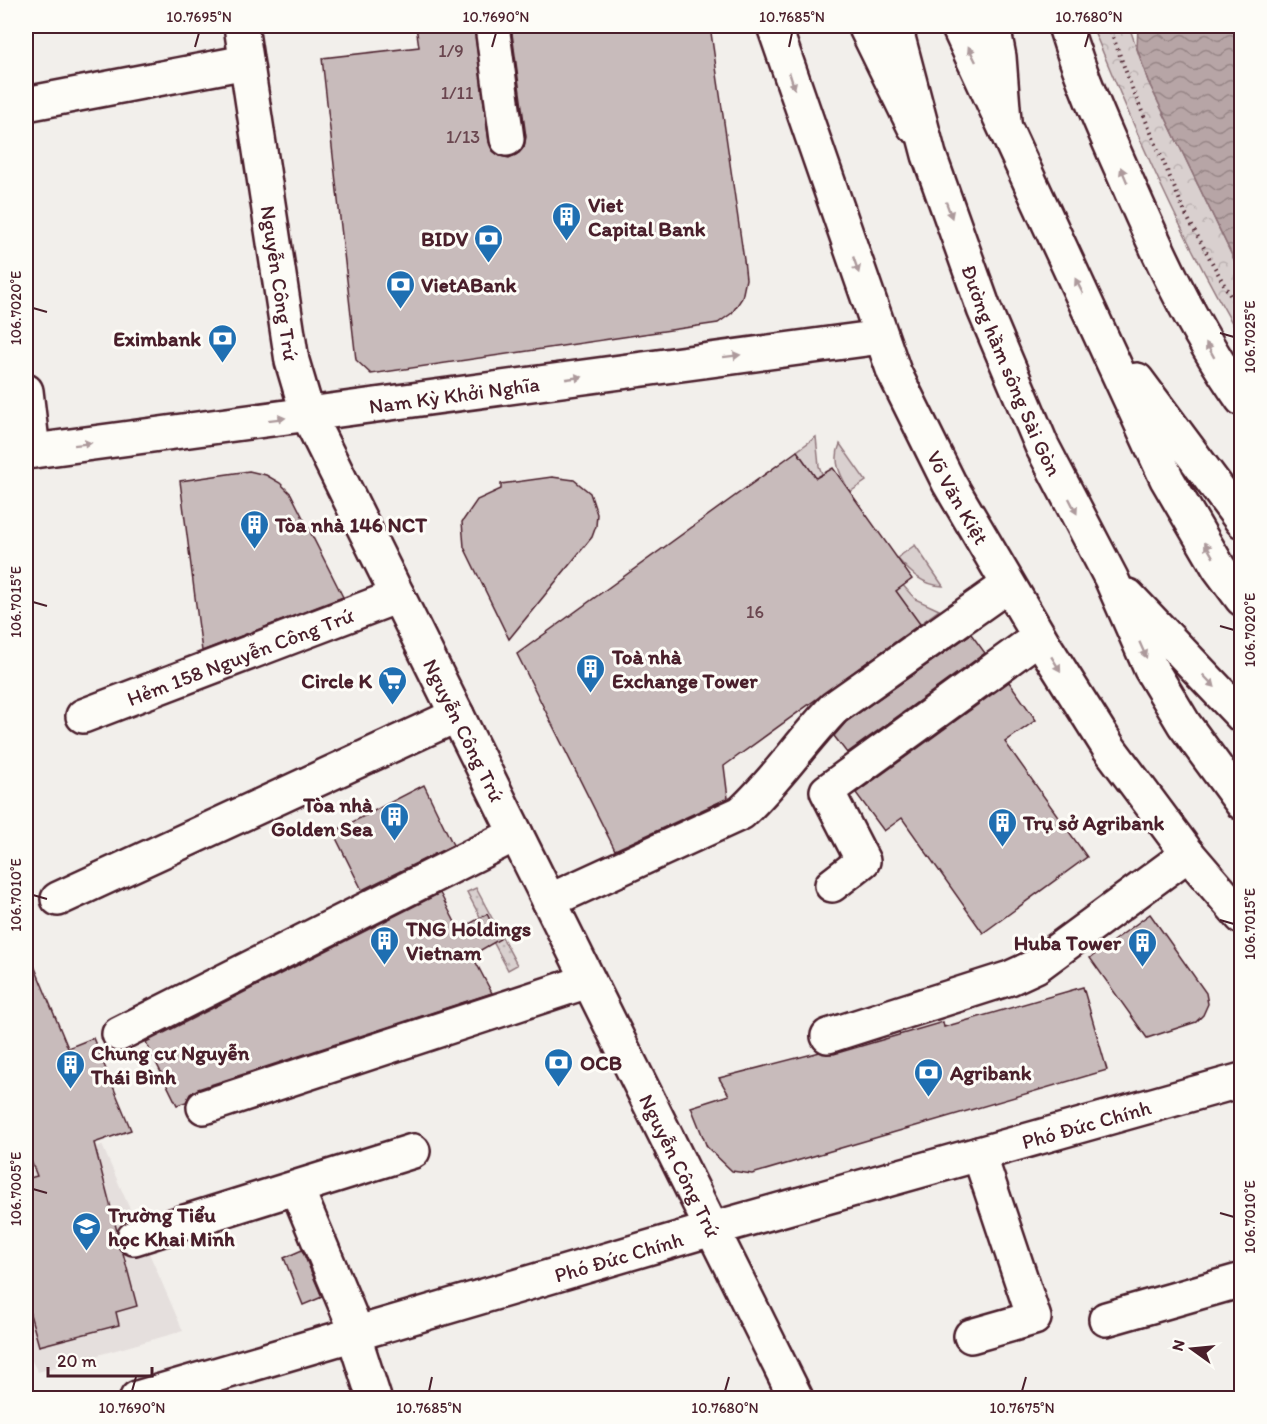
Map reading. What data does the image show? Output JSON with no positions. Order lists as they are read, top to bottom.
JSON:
{
  "streets": {
    "main road": [
      "Nguyễn Công Trứ",
      "Đường hầm sông Sài Gòn",
      "Nam Kỳ Khởi Nghĩa",
      "Võ Văn Kiệt",
      "Hẻm 158 Nguyễn Công Trứ",
      "Phó Đức Chính"
    ]
  },
  "crossings": [
    ["Nguyễn Công Trứ", "Nam Kỳ Khởi Nghĩa"],
    ["Nguyễn Công Trứ", "Hẻm 158 Nguyễn Công Trứ"],
    ["Nguyễn Công Trứ", "Phó Đức Chính"],
    ["Nam Kỳ Khởi Nghĩa", "Võ Văn Kiệt"]
  ],
  "one_way": ["Nam Kỳ Khởi Nghĩa"],
  "places": {
    "building": [
      "Viet Capital Bank",
      "Tòa nhà 146 NCT",
      "Toà nhà Exchange Tower",
      "Tòa nhà Golden Sea",
      "Trụ sở Agribank",
      "TNG Holdings Vietnam",
      "Huba Tower",
      "Chung cư Nguyễn Thái Bình"
    ],
    "bank": [
      "BIDV",
      "VietABank",
      "Eximbank",
      "OCB",
      "Agribank"
    ],
    "supermarket": ["Circle K"],
    "school or university": ["Trường Tiểu học Khai Minh"]
  },
  "house_numbers": [
    "1/9",
    "1/11",
    "1/13",
    "16"
  ],
  "scale_bar": "20 m",
  "north": "left",
  "coordinates": [
    "10.7695°N",
    "10.7690°N",
    "10.7685°N",
    "10.7680°N",
    "106.7020°E",
    "106.7025°E",
    "106.7015°E",
    "106.7010°E",
    "106.7005°E",
    "10.7675°N"
  ]
}
